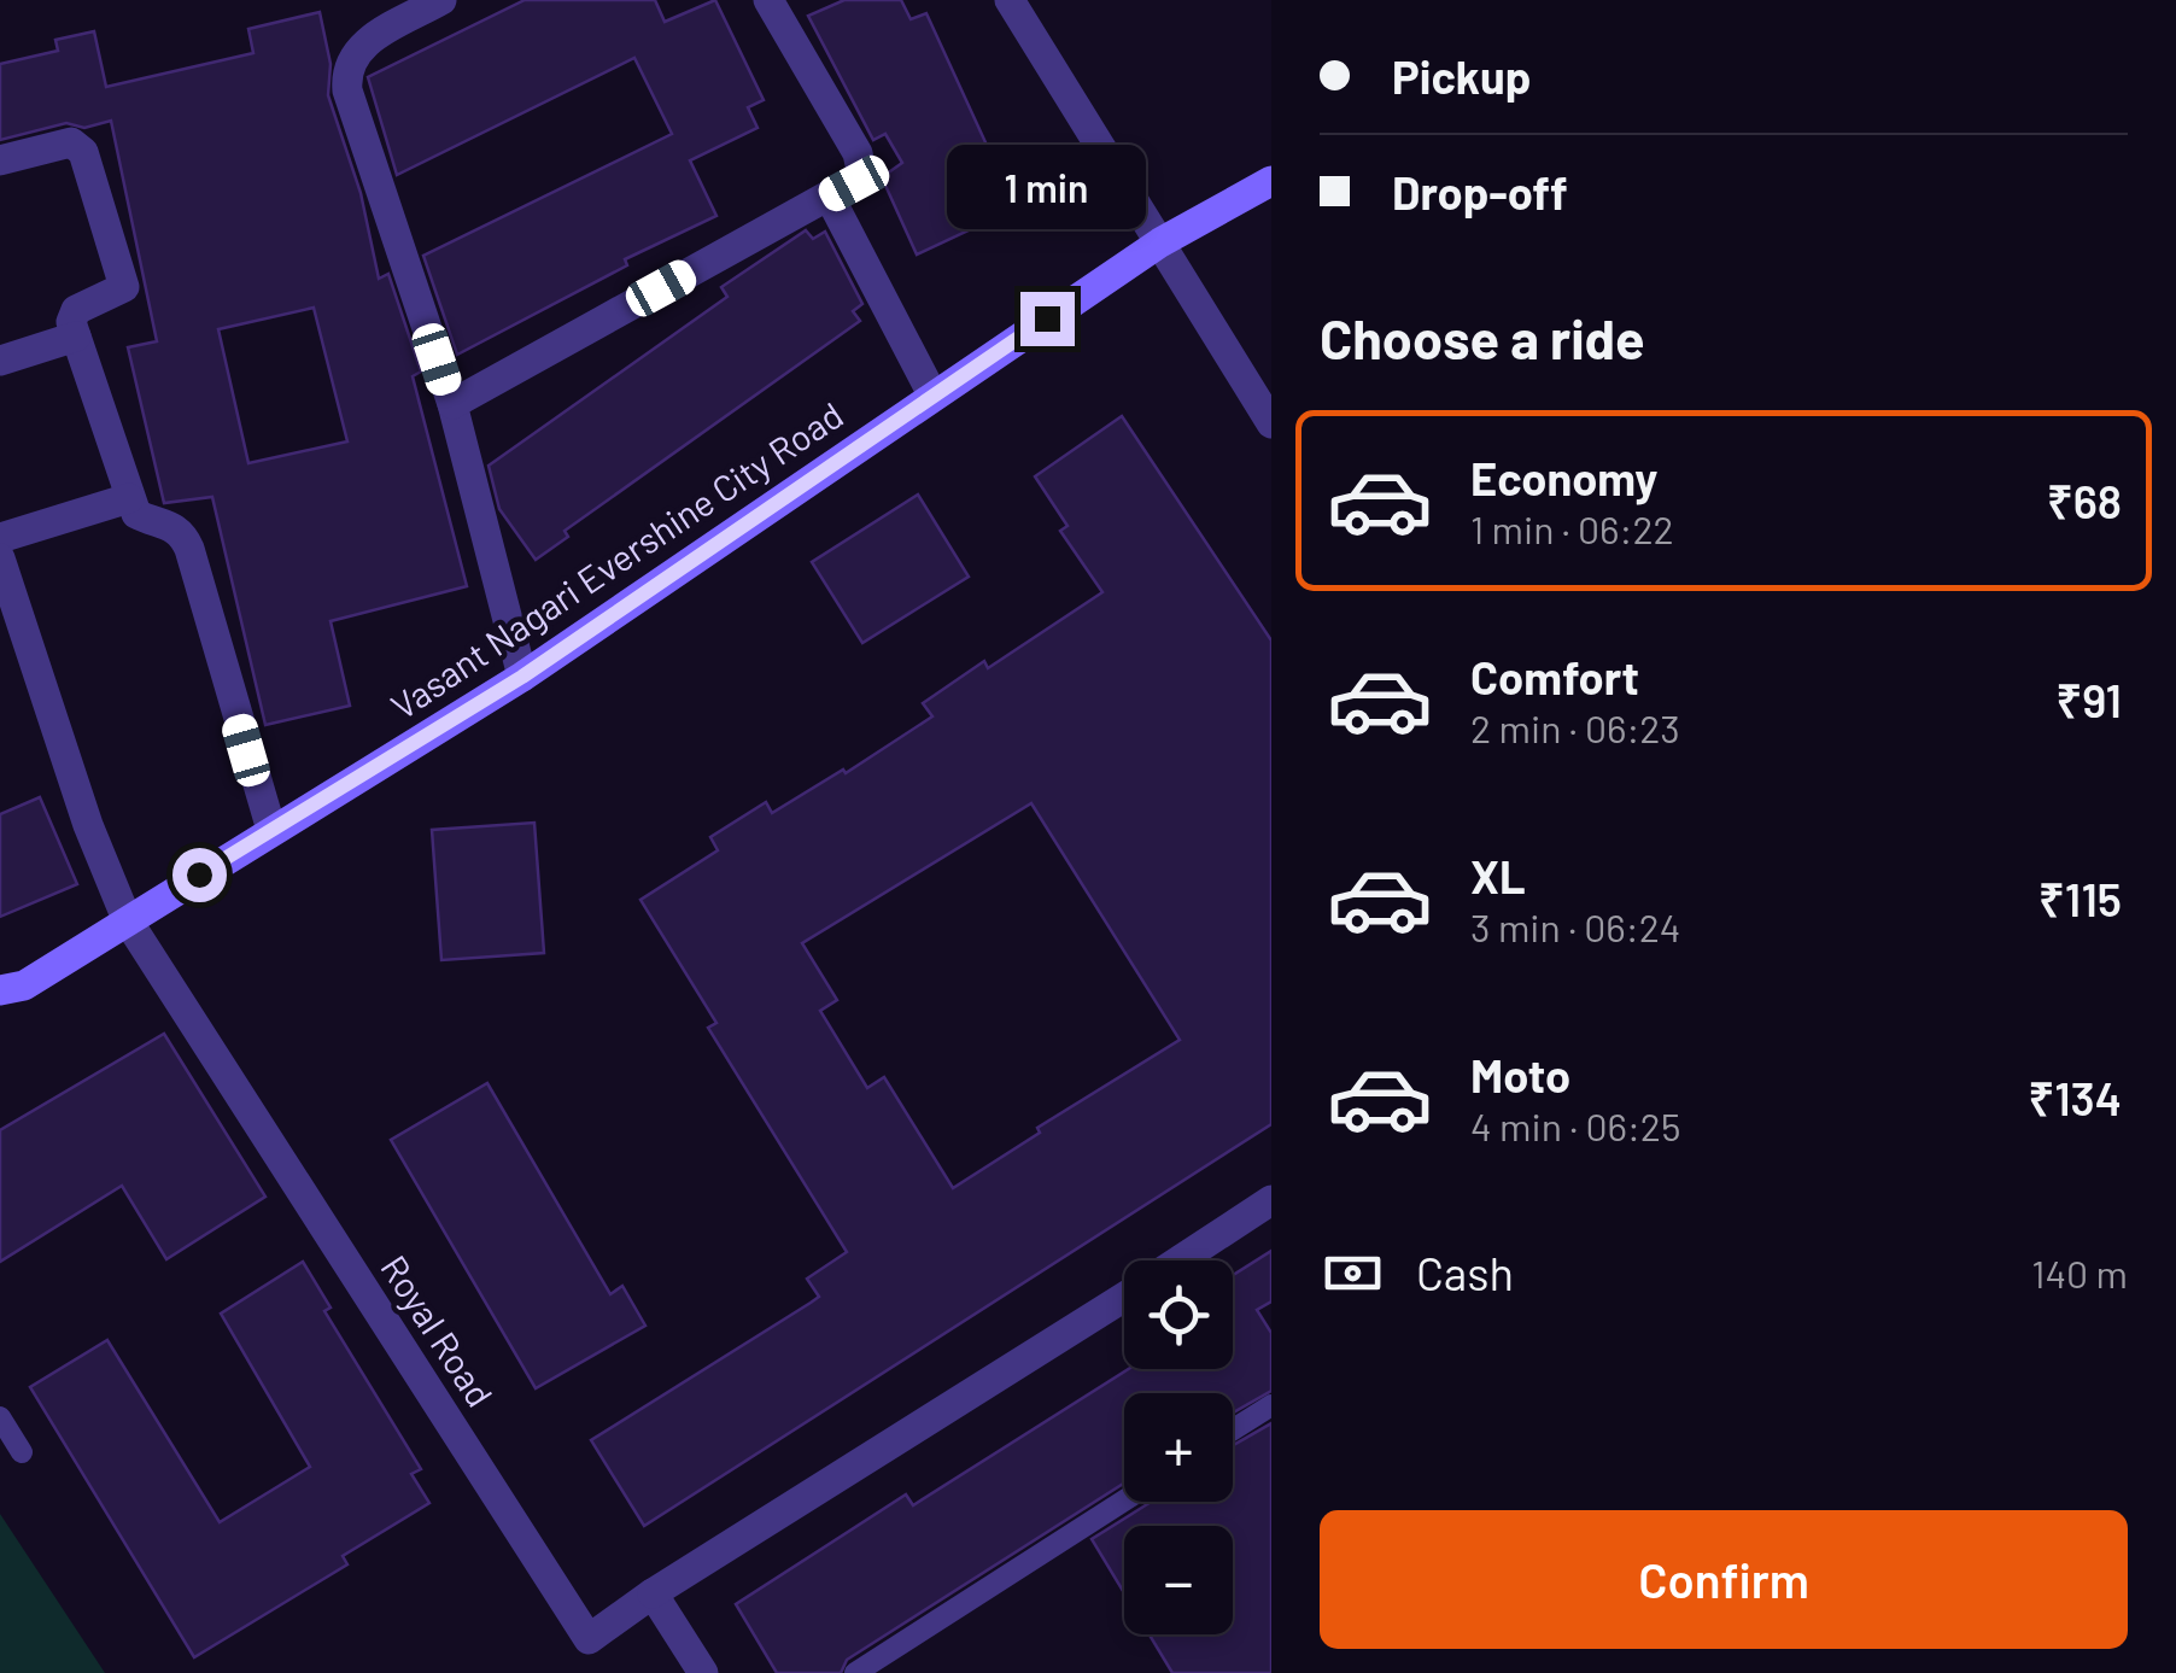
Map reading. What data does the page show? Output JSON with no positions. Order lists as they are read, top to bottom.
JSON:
{
  "streets": {
    "street": ["Vasant Nagari Evershine City Road", "Royal Road"]
  },
  "crossings": [
    ["Vasant Nagari Evershine City Road", "Royal Road"]
  ],
  "page": {
    "banner": ["Pickup", "Drop-off"],
    "bubble": "1 min",
    "heading": "Choose a ride",
    "list": [
      {
        "name": "Economy",
        "note": "1 min · 06:22",
        "value": "₹68"
      },
      {
        "name": "Comfort",
        "note": "2 min · 06:23",
        "value": "₹91"
      },
      {
        "name": "XL",
        "note": "3 min · 06:24",
        "value": "₹115"
      },
      {
        "name": "Moto",
        "note": "4 min · 06:25",
        "value": "₹134"
      }
    ],
    "pay": ["Cash", "140 m"],
    "map_buttons": ["+", "−"],
    "buttons": "Confirm"
  }
}
